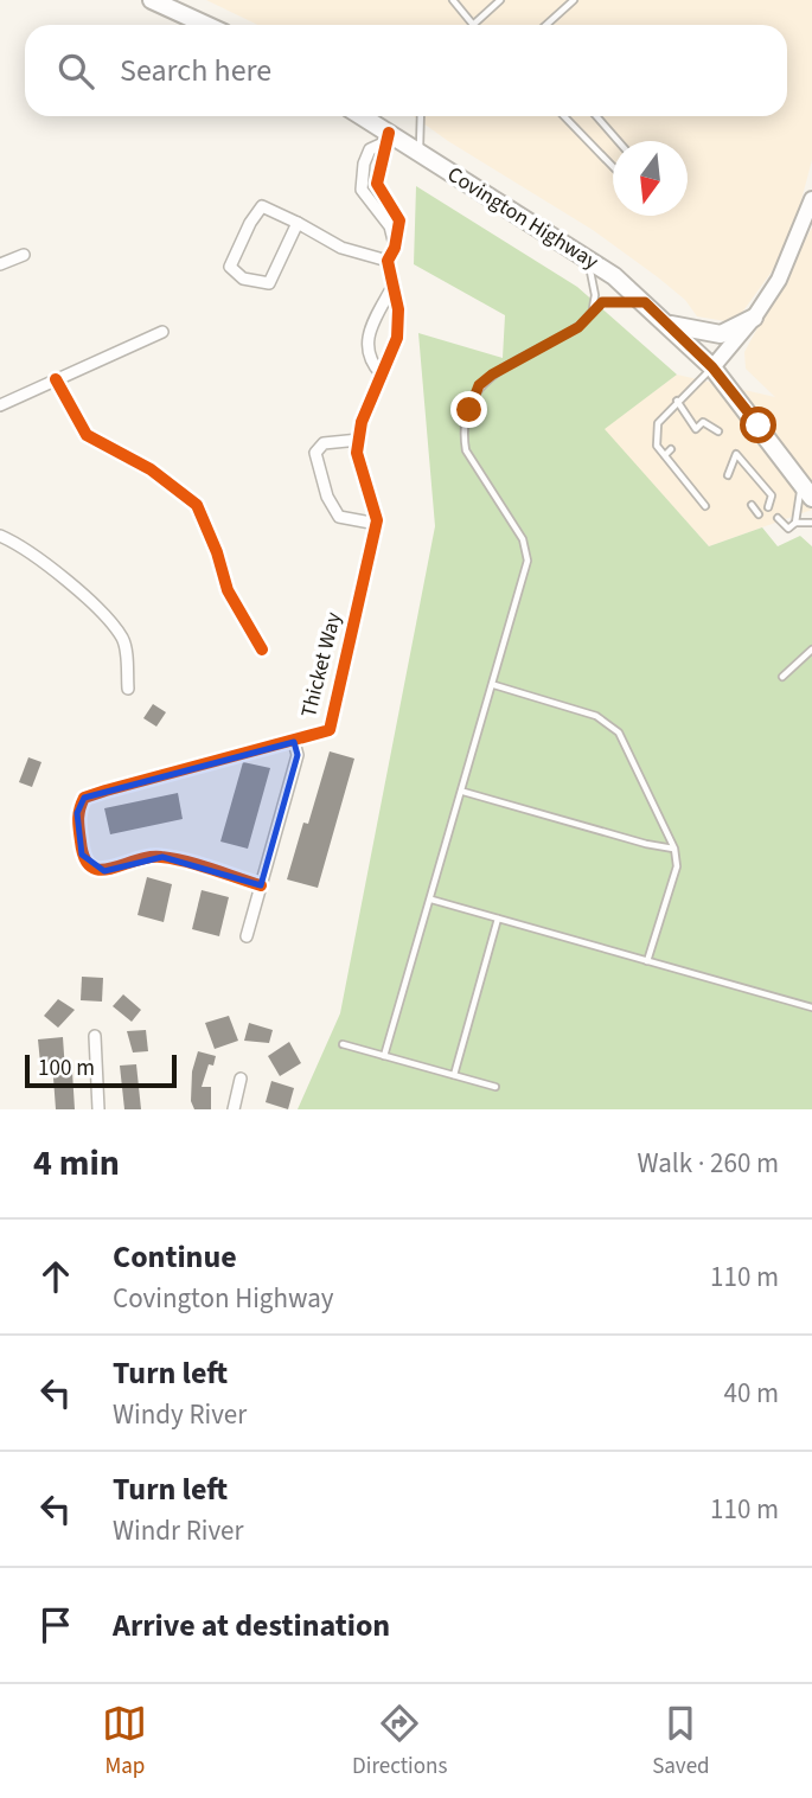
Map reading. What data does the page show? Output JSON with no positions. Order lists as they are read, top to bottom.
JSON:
{
  "streets": {
    "main road": ["Covington Highway"],
    "street": ["Thicket Way"]
  },
  "scale_bar": "100 m",
  "north": "bottom",
  "page": {
    "search": "Search here",
    "scale": "100 m",
    "heading": ["4 min", "Walk · 260 m"],
    "list": [
      ["Continue", "Covington Highway", "110 m"],
      ["Turn left", "Windy River", "40 m"],
      ["Turn left", "Windr River", "110 m"],
      "Arrive at destination"
    ],
    "nav": ["Map", "Directions", "Saved"]
  }
}
